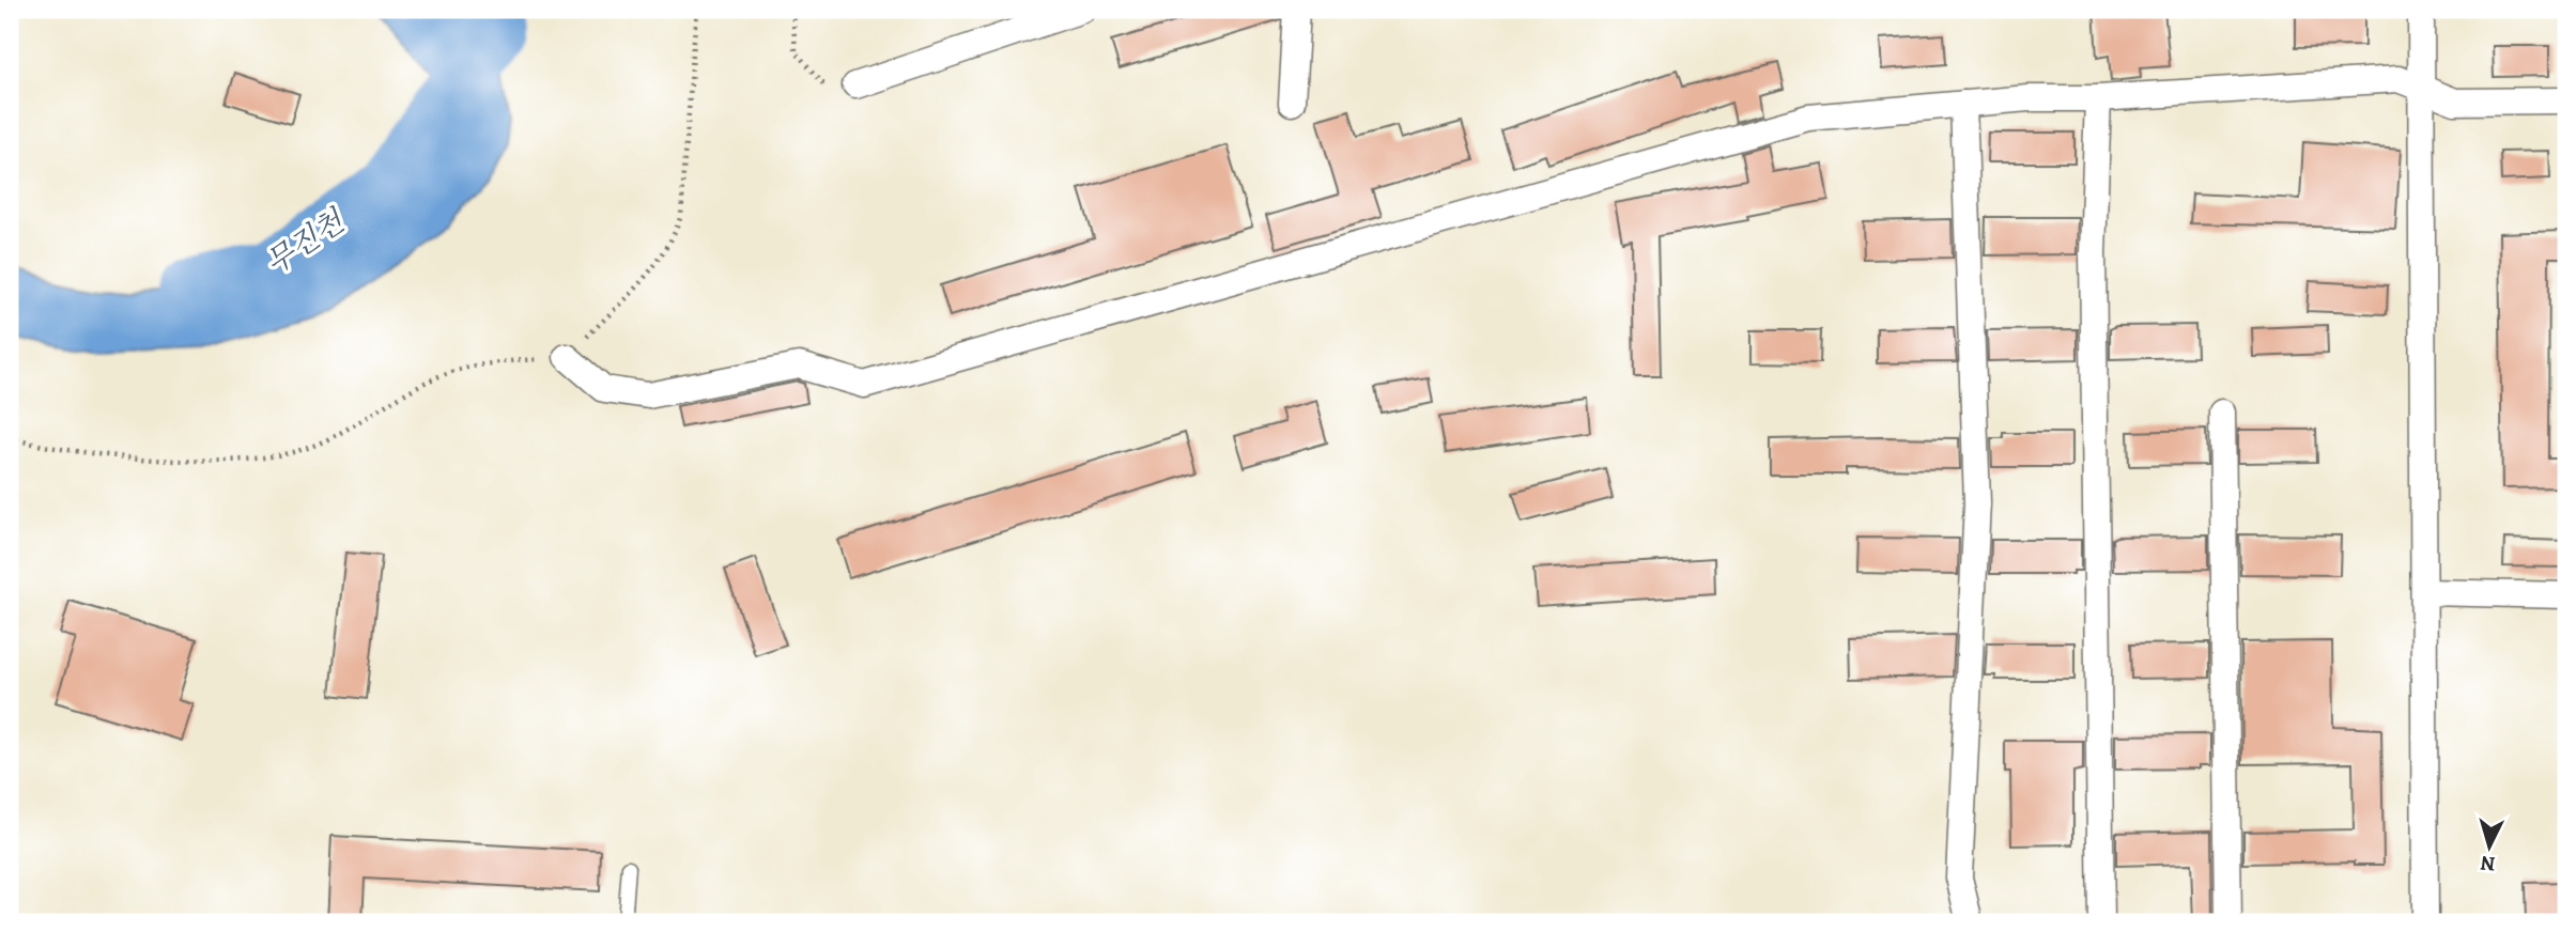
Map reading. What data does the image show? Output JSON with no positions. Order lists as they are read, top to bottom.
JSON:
{
  "water": ["무진천"],
  "north": "bottom"
}
